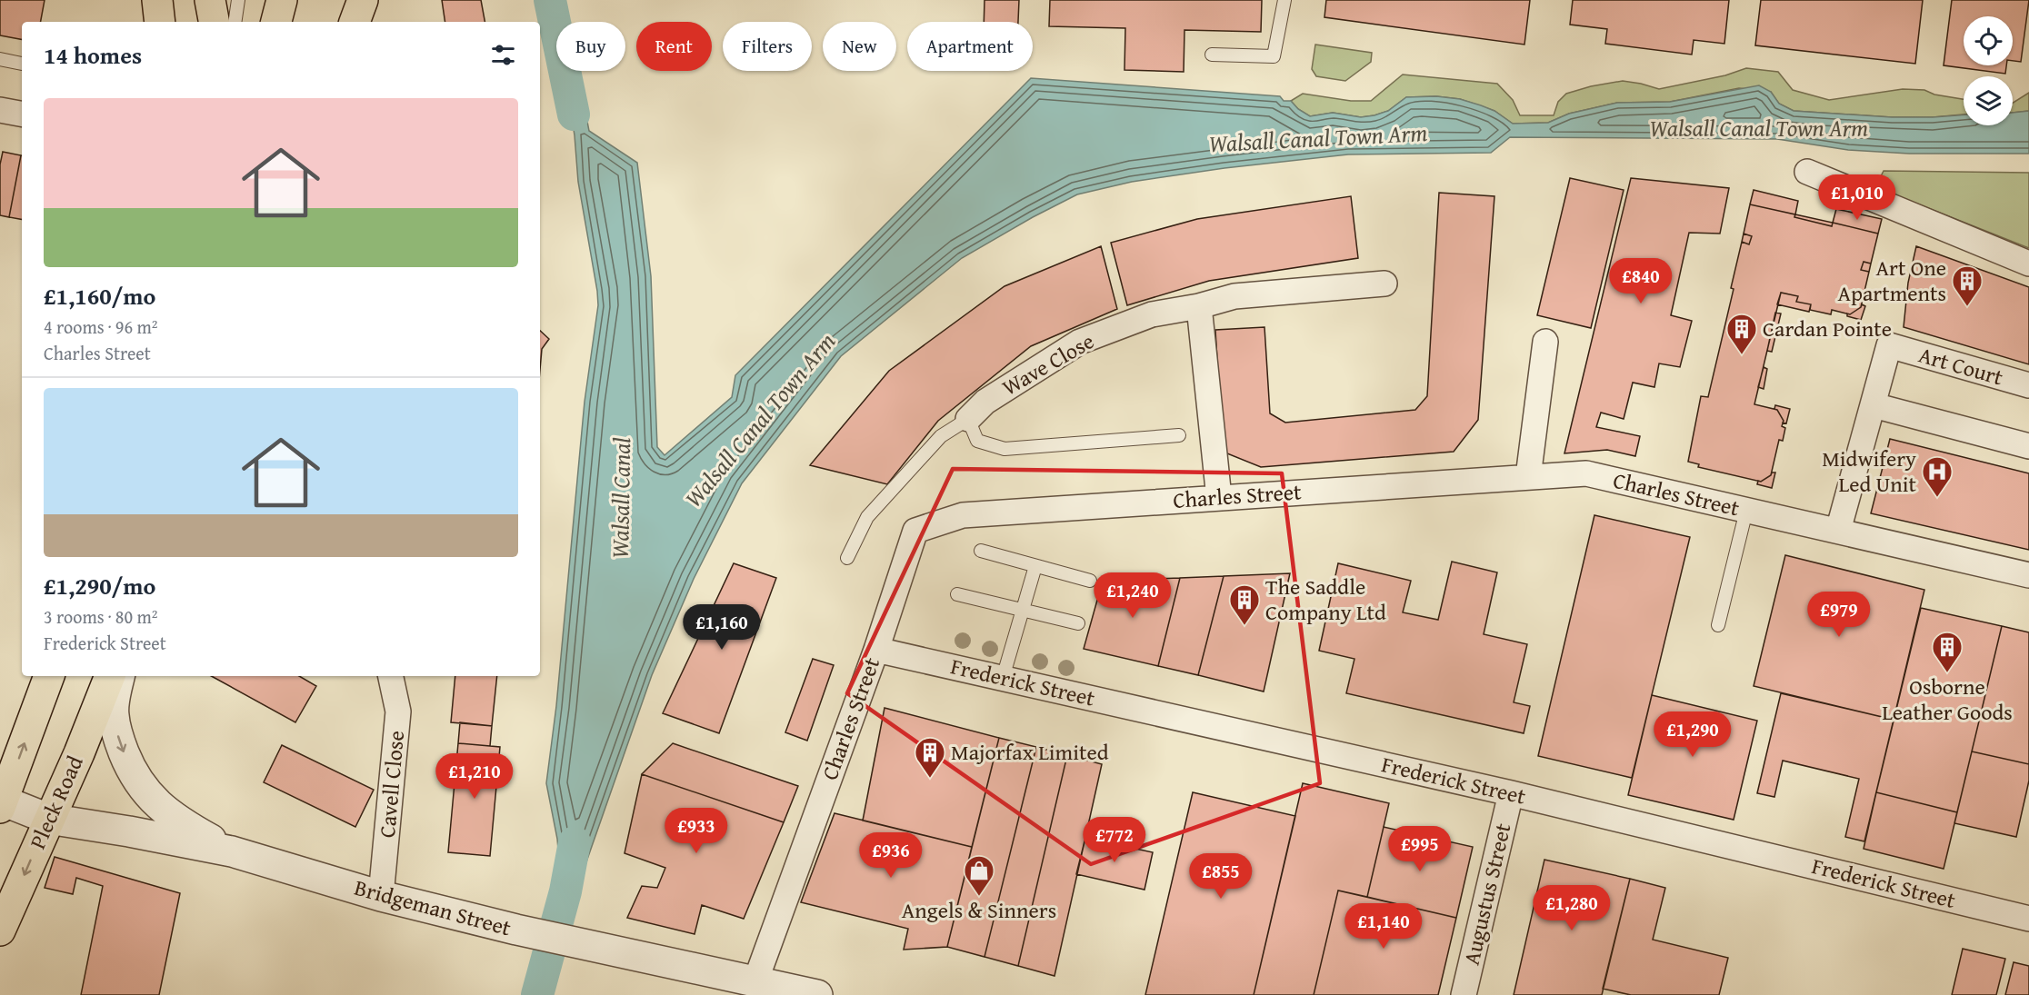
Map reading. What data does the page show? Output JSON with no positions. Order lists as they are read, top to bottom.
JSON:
{
  "streets": {
    "highway": ["Pleck Road"],
    "street": [
      "Wave Close",
      "Art Court",
      "Charles Street",
      "Frederick Street",
      "Cavell Close",
      "Augustus Street",
      "Bridgeman Street"
    ]
  },
  "crossings": [
    ["Art Court", "Charles Street"],
    ["Charles Street", "Frederick Street"],
    ["Charles Street", "Bridgeman Street"],
    ["Frederick Street", "Augustus Street"],
    ["Cavell Close", "Bridgeman Street"],
    ["Pleck Road", "Bridgeman Street"]
  ],
  "one_way": ["Pleck Road"],
  "water": ["Walsall Canal Town Arm", "Walsall Canal"],
  "places": {
    "building": [
      "Art One Apartments",
      "Cardan Pointe",
      "The Saddle Company Ltd",
      "Osborne Leather Goods",
      "Majorfax Limited"
    ],
    "hospital": ["Midwifery Led Unit"],
    "shop": ["Angels & Sinners"]
  },
  "page": {
    "chip": [
      "Buy",
      "Rent",
      "Filters",
      "New",
      "Apartment"
    ],
    "heading": "14 homes",
    "list": [
      {
        "name": "£1,160/mo",
        "note": "4 rooms · 96 m² · Charles Street"
      },
      {
        "name": "£1,290/mo",
        "note": "3 rooms · 80 m² · Frederick Street"
      }
    ],
    "price": [
      "£1,010",
      "£840",
      "£1,240",
      "£979",
      "£1,160",
      "£1,290",
      "£1,210",
      "£933",
      "£772",
      "£995",
      "£936",
      "£855",
      "£1,280",
      "£1,140"
    ]
  }
}
